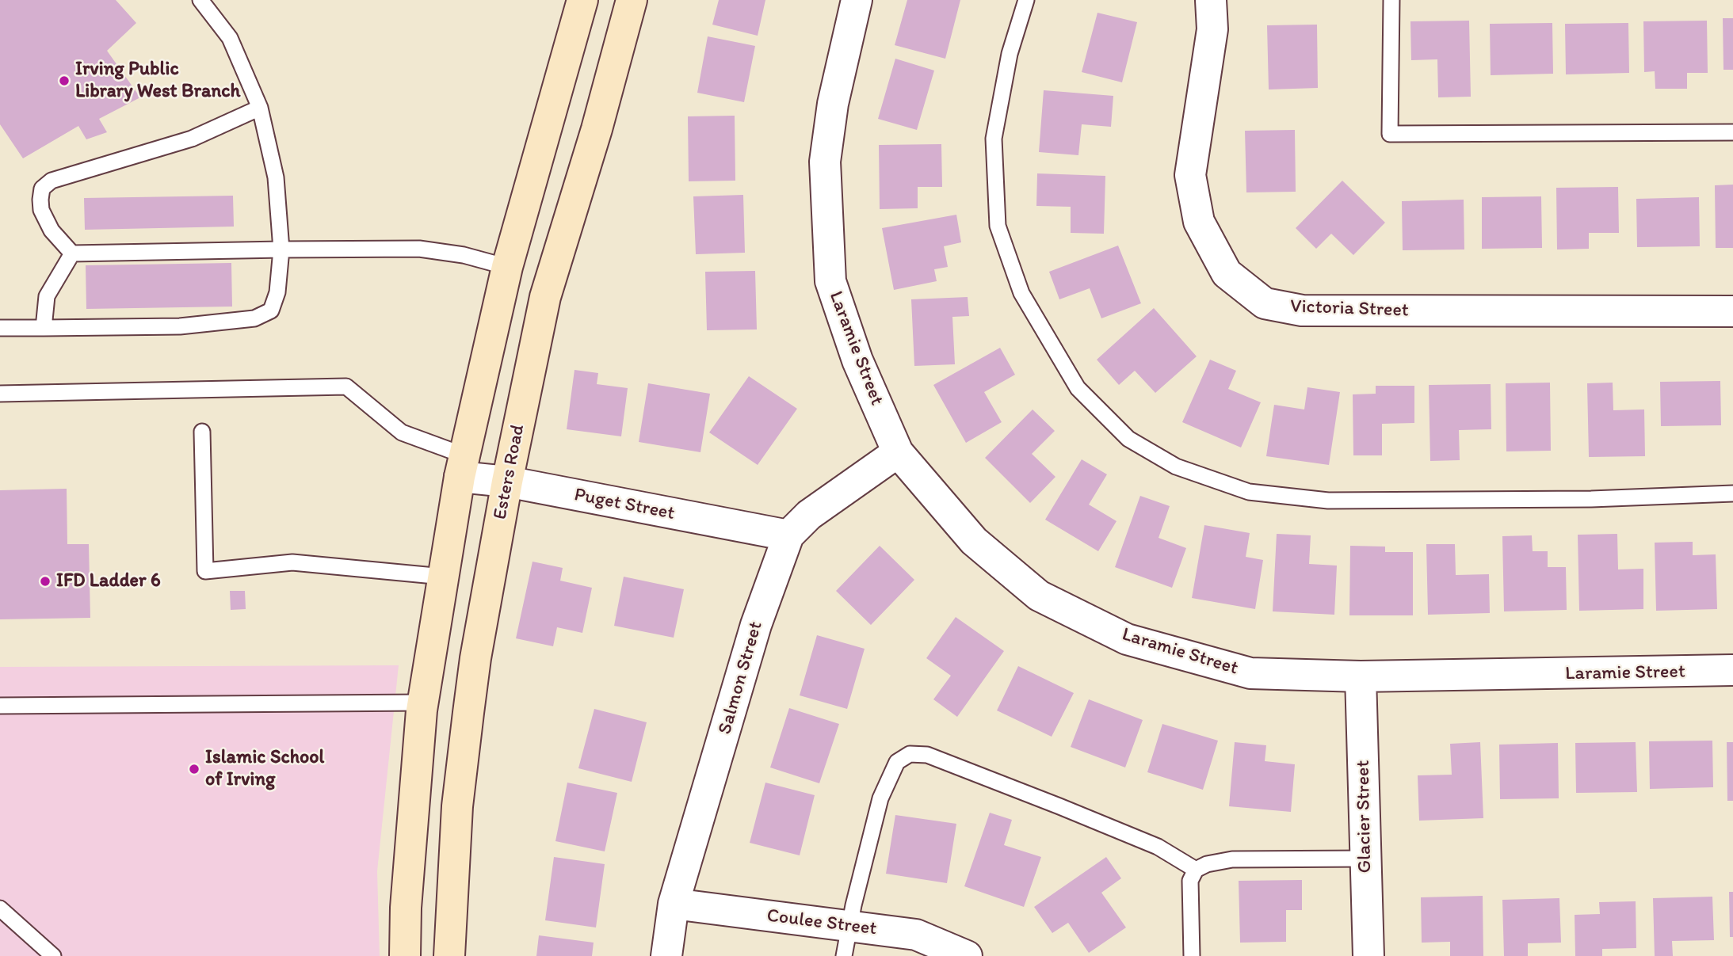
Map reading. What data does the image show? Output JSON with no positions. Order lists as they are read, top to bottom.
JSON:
{
  "streets": {
    "main road": ["Esters Road"],
    "street": [
      "Victoria Street",
      "Laramie Street",
      "Puget Street",
      "Salmon Street",
      "Glacier Street",
      "Coulee Street"
    ]
  },
  "crossings": [
    ["Laramie Street", "Salmon Street"],
    ["Laramie Street", "Glacier Street"],
    ["Esters Road", "Puget Street"],
    ["Puget Street", "Salmon Street"],
    ["Salmon Street", "Coulee Street"]
  ],
  "places": ["Irving Public Library West Branch", "IFD Ladder 6", "Islamic School of Irving"]
}
